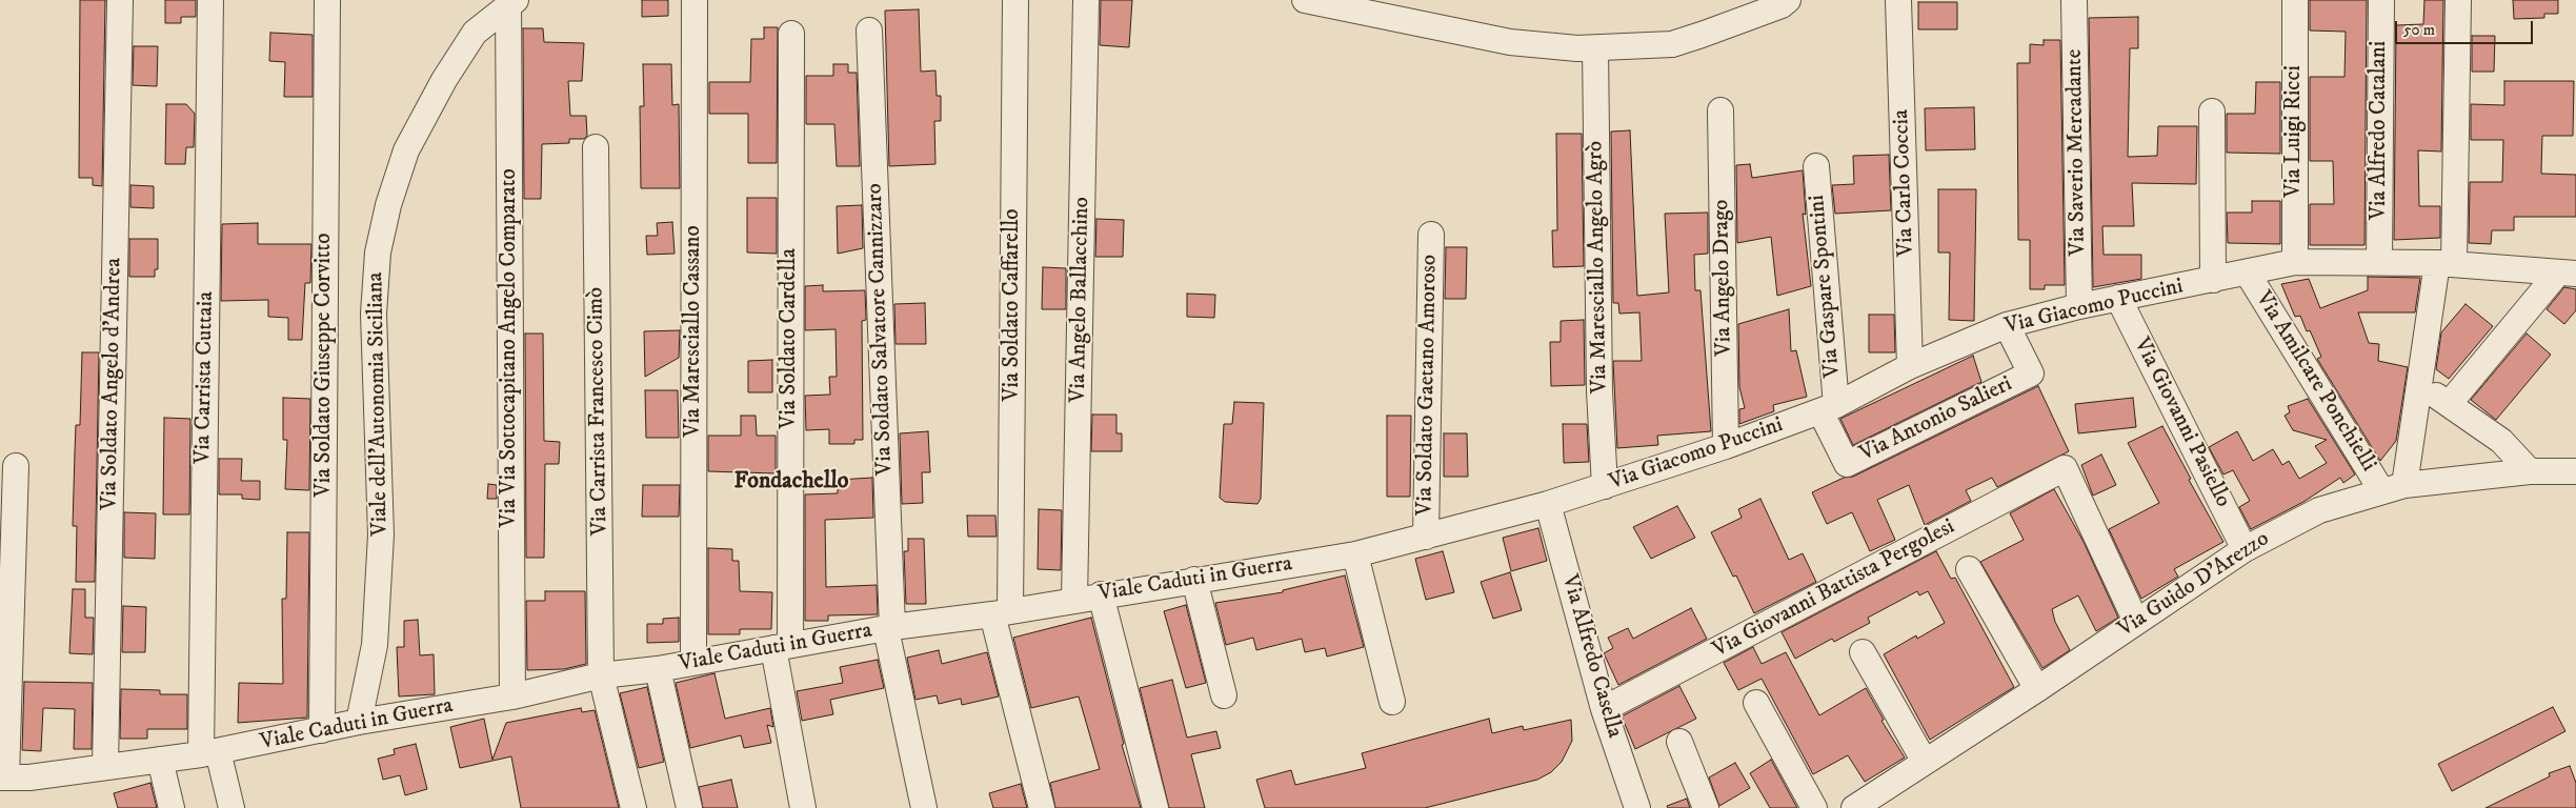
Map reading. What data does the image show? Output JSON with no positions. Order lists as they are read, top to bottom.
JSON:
{
  "streets": {
    "street": [
      "Via Alfredo Catalani",
      "Via Luigi Ricci",
      "Via Saverio Mercadante",
      "Via Carlo Coccia",
      "Via Maresciallo Angelo Agrò",
      "Via Angelo Drago",
      "Via Gaspare Spontini",
      "Via Angelo Ballacchino",
      "Via Soldato Caffarello",
      "Via Giacomo Puccini",
      "Via Soldato Salvatore Cannizzaro",
      "Via Maresciallo Cassano",
      "Via Soldato Cardella",
      "Via Via Sottocapitano Angelo Comparato",
      "Via Soldato Giuseppe Corvitto",
      "Via Carrista Cuttaia",
      "Via Amilcare Ponchielli",
      "Via Soldato Angelo d'Andrea",
      "Via Soldato Gaetano Amoroso",
      "Viale dell'Autonomia Siciliana",
      "Via Carrista Francesco Cimò",
      "Via Antonio Salieri",
      "Via Giovanni Pasiello",
      "Viale Caduti in Guerra",
      "Via Guido D'Arezzo",
      "Via Giovanni Battista Pergolesi",
      "Via Alfredo Casella"
    ]
  },
  "crossings": [
    ["Via Alfredo Catalani", "Via Giacomo Puccini"],
    ["Via Luigi Ricci", "Via Giacomo Puccini"],
    ["Via Saverio Mercadante", "Via Giacomo Puccini"],
    ["Via Carlo Coccia", "Via Giacomo Puccini"],
    ["Via Maresciallo Angelo Agrò", "Via Giacomo Puccini"],
    ["Via Angelo Drago", "Via Giacomo Puccini"],
    ["Via Gaspare Spontini", "Via Giacomo Puccini"],
    ["Via Gaspare Spontini", "Via Antonio Salieri"],
    ["Via Angelo Ballacchino", "Viale Caduti in Guerra"],
    ["Via Soldato Caffarello", "Viale Caduti in Guerra"],
    ["Via Giacomo Puccini", "Via Amilcare Ponchielli"],
    ["Via Giacomo Puccini", "Via Antonio Salieri"],
    ["Via Giacomo Puccini", "Via Giovanni Pasiello"],
    ["Via Giacomo Puccini", "Viale Caduti in Guerra"],
    ["Via Giacomo Puccini", "Via Alfredo Casella"],
    ["Via Soldato Salvatore Cannizzaro", "Viale Caduti in Guerra"],
    ["Via Maresciallo Cassano", "Viale Caduti in Guerra"],
    ["Via Soldato Cardella", "Viale Caduti in Guerra"],
    ["Via Via Sottocapitano Angelo Comparato", "Viale dell'Autonomia Siciliana"],
    ["Via Via Sottocapitano Angelo Comparato", "Viale Caduti in Guerra"],
    ["Via Soldato Giuseppe Corvitto", "Viale Caduti in Guerra"],
    ["Via Carrista Cuttaia", "Viale Caduti in Guerra"],
    ["Via Amilcare Ponchielli", "Via Guido D'Arezzo"],
    ["Via Soldato Angelo d'Andrea", "Viale Caduti in Guerra"],
    ["Via Soldato Gaetano Amoroso", "Viale Caduti in Guerra"],
    ["Viale dell'Autonomia Siciliana", "Viale Caduti in Guerra"],
    ["Via Carrista Francesco Cimò", "Viale Caduti in Guerra"],
    ["Via Giovanni Pasiello", "Via Guido D'Arezzo"],
    ["Viale Caduti in Guerra", "Via Alfredo Casella"],
    ["Via Guido D'Arezzo", "Via Giovanni Battista Pergolesi"],
    ["Via Giovanni Battista Pergolesi", "Via Alfredo Casella"]
  ],
  "districts": ["Fondachello"],
  "scale_bar": "50 m"
}
